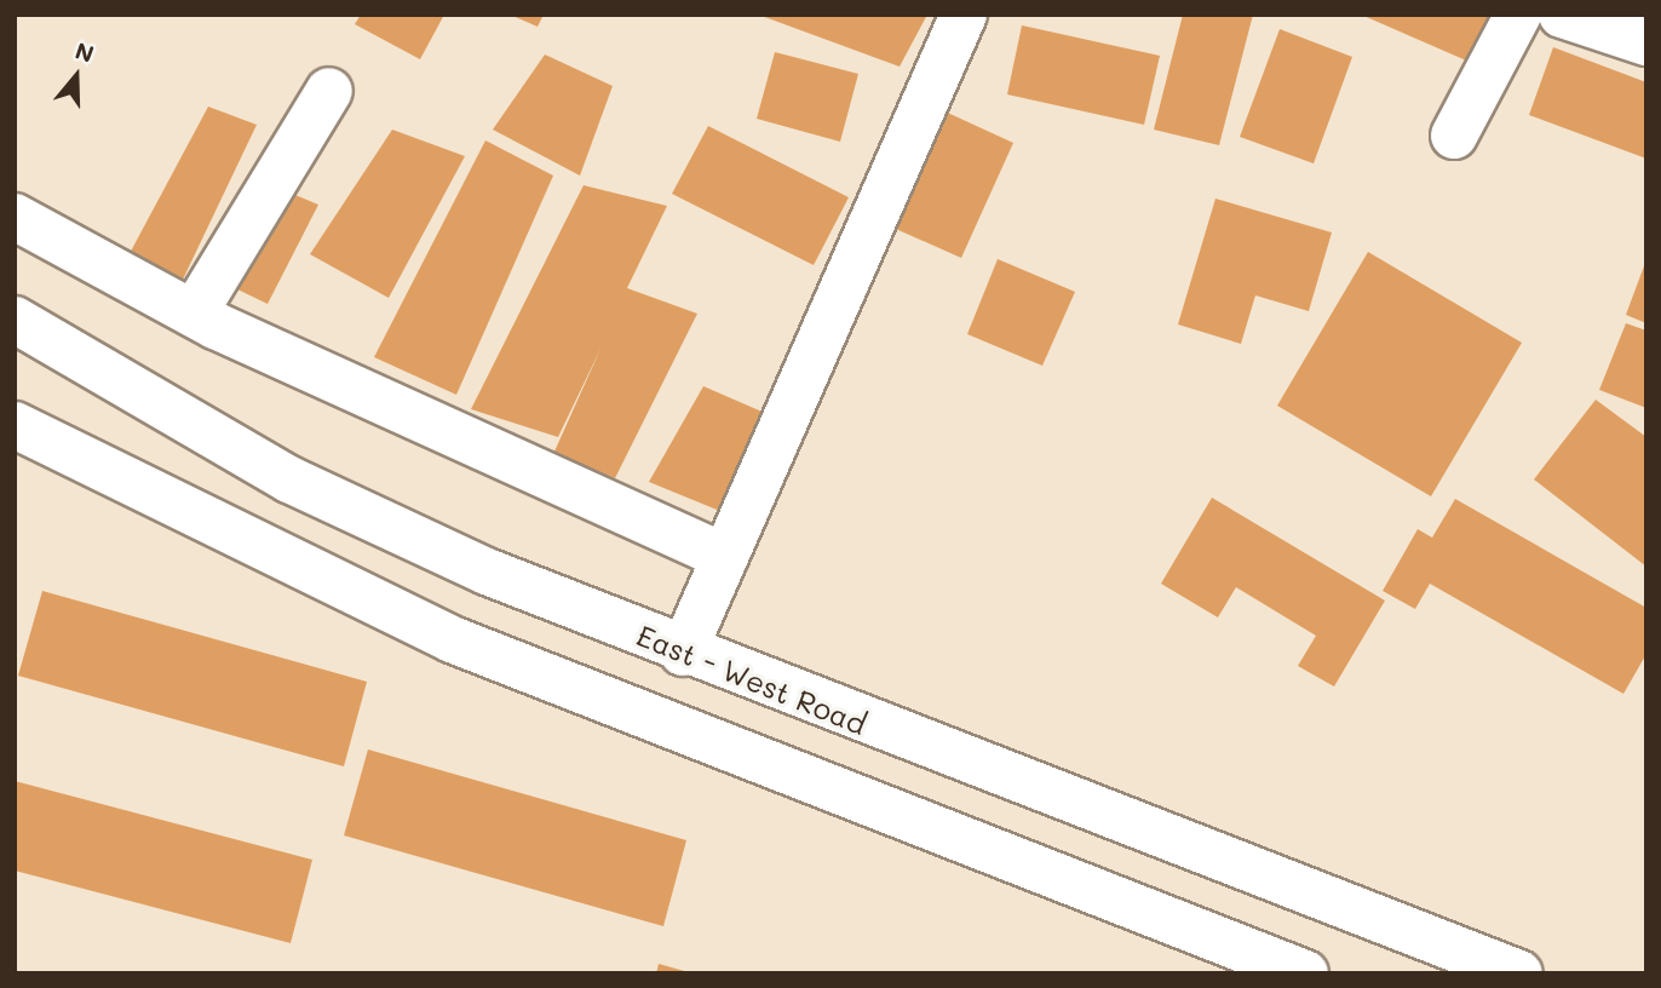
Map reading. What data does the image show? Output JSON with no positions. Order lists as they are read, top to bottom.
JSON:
{
  "streets": {
    "main road": ["East - West Road"]
  },
  "north": "top"
}
